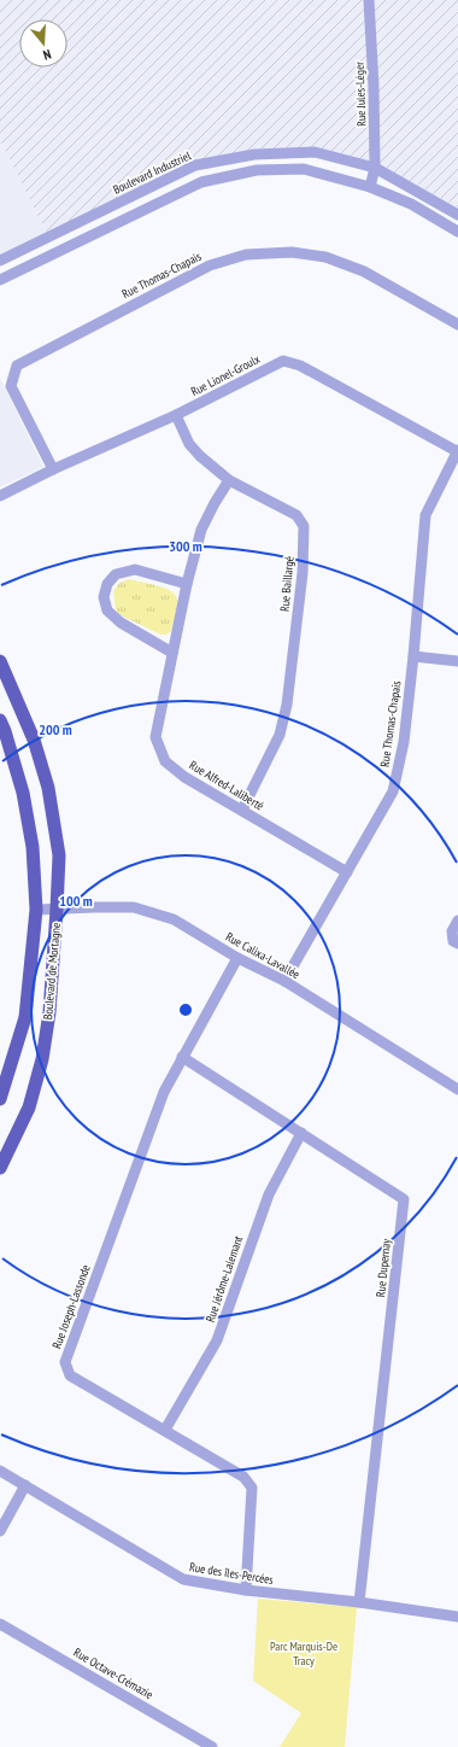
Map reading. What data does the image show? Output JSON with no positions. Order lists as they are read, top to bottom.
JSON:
{
  "streets": {
    "main road": ["Boulevard de Mortagne"],
    "street": [
      "Rue Jules-Léger",
      "Boulevard Industriel",
      "Rue Thomas-Chapais",
      "Rue Lionel-Groulx",
      "Rue Baillargé",
      "Rue Alfred-Laliberté",
      "Rue Calixa-Lavallée",
      "Rue Dupernay",
      "Rue Jérôme-Lalemant",
      "Rue Joseph-Lassonde",
      "Rue des îles-Percées",
      "Rue Octave-Crémazie"
    ]
  },
  "crossings": [
    ["Rue Jules-Léger", "Boulevard Industriel"],
    ["Rue Thomas-Chapais", "Rue Lionel-Groulx"],
    ["Rue Thomas-Chapais", "Rue Alfred-Laliberté"],
    ["Rue Thomas-Chapais", "Rue Calixa-Lavallée"],
    ["Rue Lionel-Groulx", "Rue Baillargé"],
    ["Rue Baillargé", "Rue Alfred-Laliberté"],
    ["Rue Calixa-Lavallée", "Boulevard de Mortagne"],
    ["Rue Calixa-Lavallée", "Rue Joseph-Lassonde"],
    ["Rue Dupernay", "Rue Jérôme-Lalemant"],
    ["Rue Dupernay", "Rue Joseph-Lassonde"],
    ["Rue Dupernay", "Rue des îles-Percées"],
    ["Rue Jérôme-Lalemant", "Rue Joseph-Lassonde"],
    ["Rue Joseph-Lassonde", "Rue des îles-Percées"]
  ],
  "parks": ["Parc Marquis-De Tracy"],
  "north": "bottom",
  "rings": ["300 m", "200 m", "100 m"]
}
